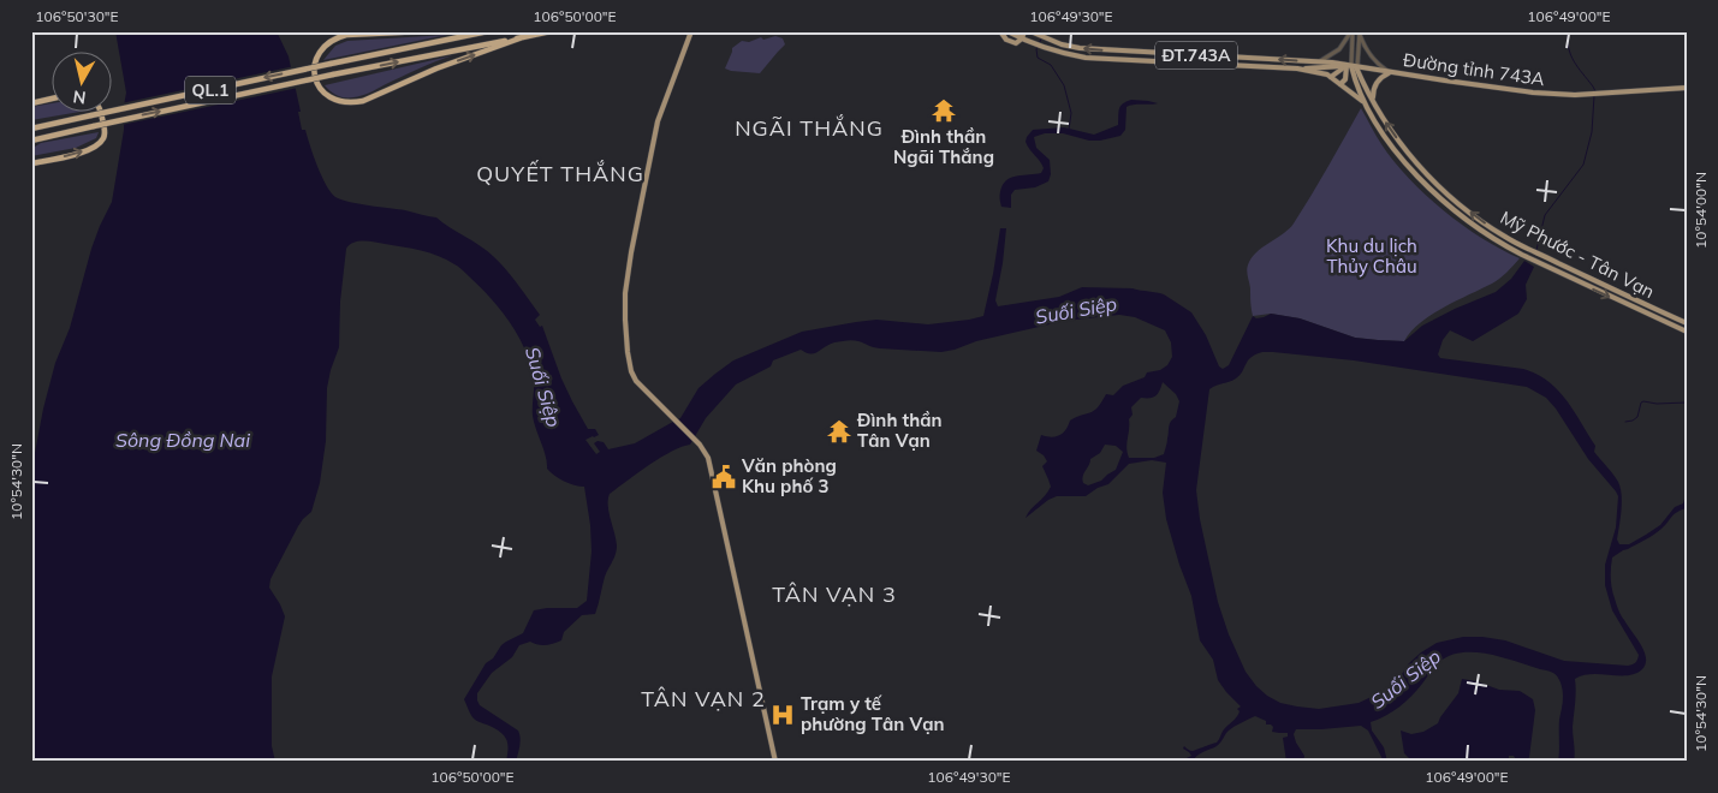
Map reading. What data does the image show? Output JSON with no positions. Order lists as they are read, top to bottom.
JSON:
{
  "streets": {
    "highway": ["QL.1"],
    "main road": ["ĐT.743A", "Đường tỉnh 743A", "Mỹ Phước - Tân Vạn"]
  },
  "crossings": [
    ["ĐT.743A", "Đường tỉnh 743A"],
    ["ĐT.743A", "Mỹ Phước - Tân Vạn"],
    ["Đường tỉnh 743A", "Mỹ Phước - Tân Vạn"]
  ],
  "districts": [
    "NGÃI THẮNG",
    "QUYẾT THẮNG",
    "TÂN VẠN 3",
    "TÂN VẠN 2"
  ],
  "water": ["Suối Siệp", "Sông Đồng Nai"],
  "parks": ["Khu du lịch Thủy Châu"],
  "places": {
    "temple": ["Đình thần Ngãi Thắng", "Đình thần Tân Vạn"],
    "public building": ["Văn phòng Khu phố 3"],
    "hospital": ["Trạm y tế phường Tân Vạn"]
  },
  "north": "bottom",
  "coordinates": [
    "106°50'30\"E",
    "106°50'00\"E",
    "106°49'30\"E",
    "106°49'00\"E",
    "10°54'00\"N",
    "10°54'30\"N"
  ]
}
